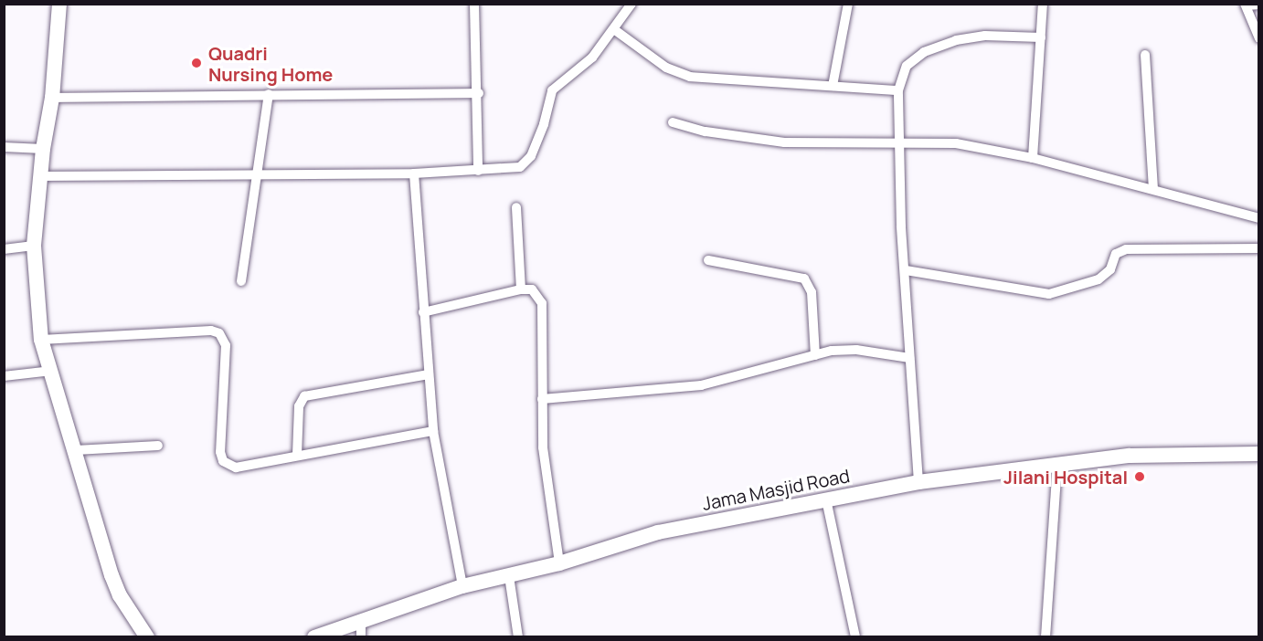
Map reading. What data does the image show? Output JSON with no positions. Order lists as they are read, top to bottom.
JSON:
{
  "streets": {
    "street": ["Jama Masjid Road"]
  },
  "places": ["Quadri Nursing Home", "Jilani Hospital"]
}
